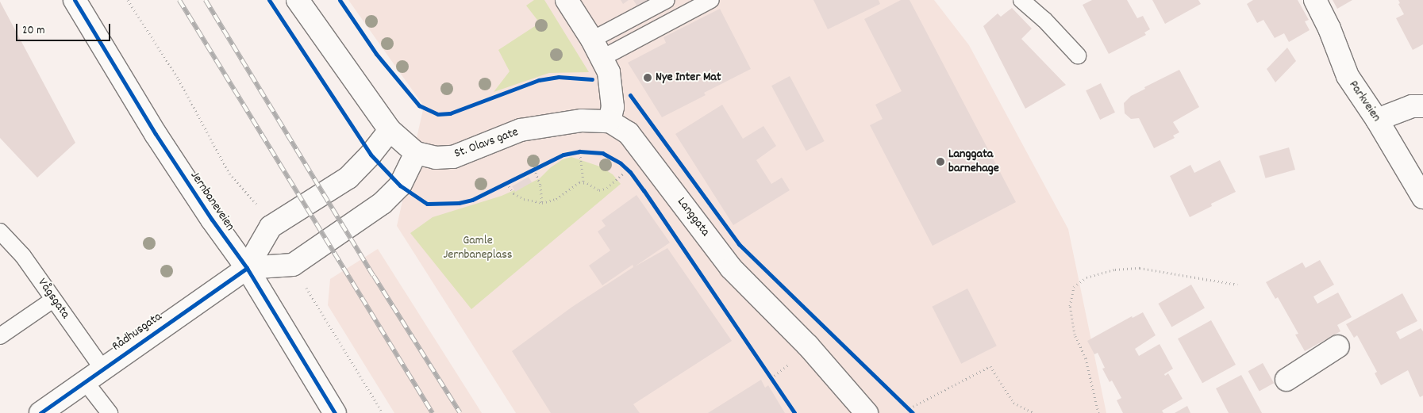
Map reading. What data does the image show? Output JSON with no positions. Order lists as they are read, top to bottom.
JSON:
{
  "streets": {
    "street": [
      "Parkveien",
      "St. Olavs gate",
      "Jernbaneveien",
      "Langgata",
      "Rådhusgata"
    ],
    "lane": ["Vågsgata"]
  },
  "crossings": [
    ["St. Olavs gate", "Langgata"],
    ["Jernbaneveien", "Rådhusgata"],
    ["Vågsgata", "Rådhusgata"]
  ],
  "parks": ["Gamle Jernbaneplass"],
  "places": ["Nye Inter Mat", "Langgata barnehage"],
  "scale_bar": "20 m"
}
